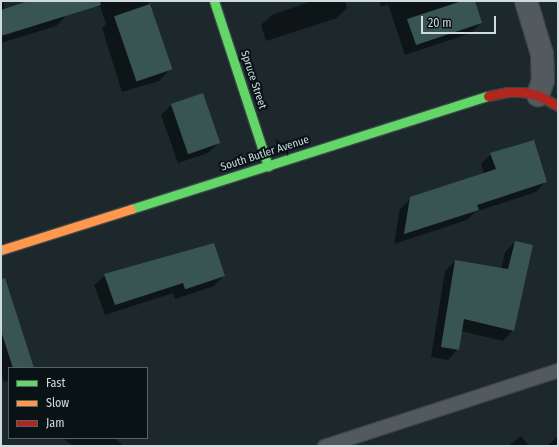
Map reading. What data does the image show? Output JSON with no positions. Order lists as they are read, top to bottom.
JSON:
{
  "streets": {
    "street": ["Spruce Street", "South Butler Avenue"]
  },
  "crossings": [
    ["Spruce Street", "South Butler Avenue"]
  ],
  "legend": ["Fast", "Slow", "Jam"],
  "scale_bar": "20 m"
}
